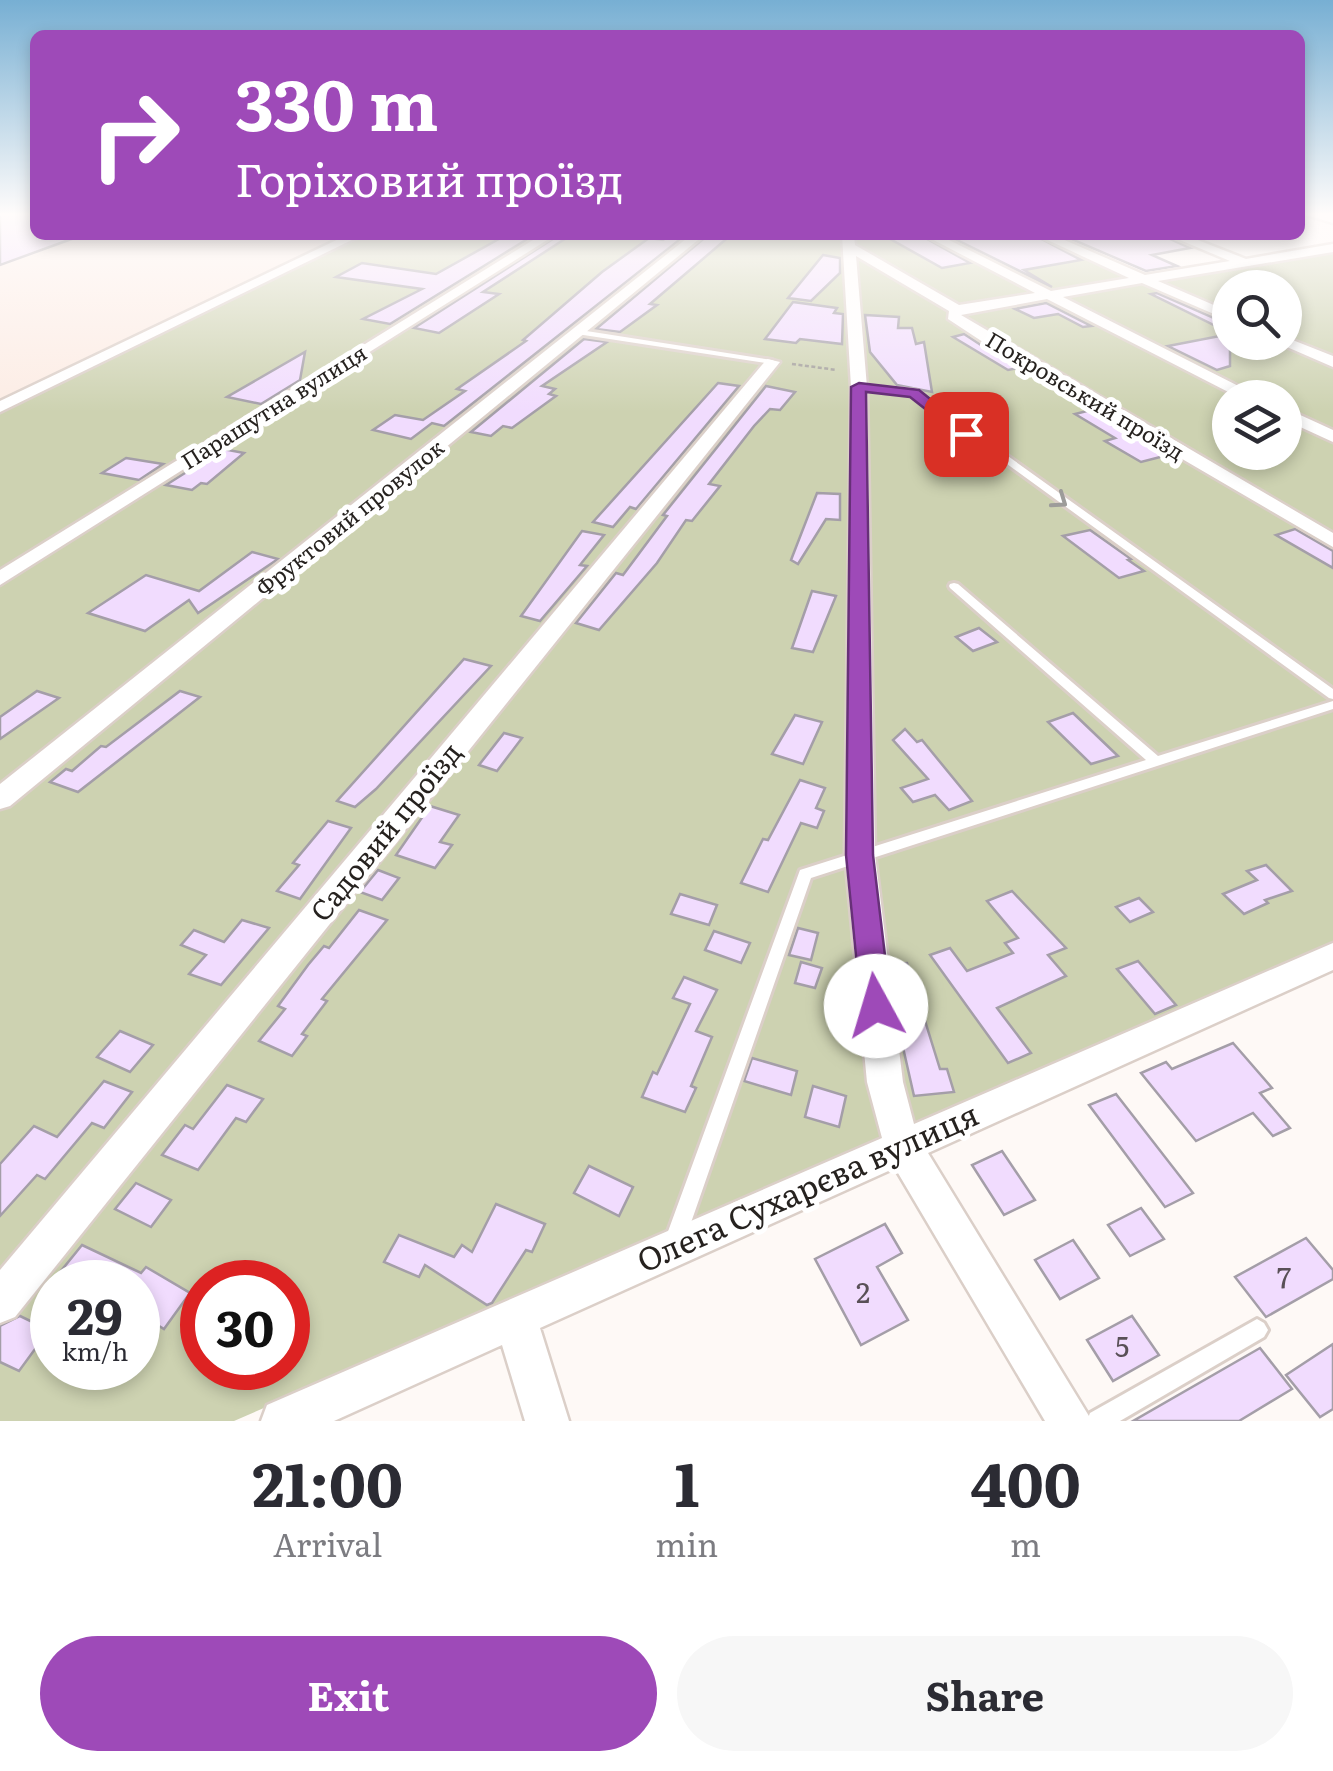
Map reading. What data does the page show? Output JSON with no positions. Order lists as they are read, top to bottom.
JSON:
{
  "streets": {
    "street": [
      "Покровський проїзд",
      "Парашутна вулиця",
      "Фруктовий провулок",
      "Садовий проїзд",
      "Олега Сухарєва вулиця"
    ]
  },
  "house_numbers": ["7", "2", "5"],
  "page": {
    "turn": ["330 m", "Горіховий проїзд"],
    "speed": "29 km/h",
    "limit": "30",
    "eta": [
      "21:00",
      "Arrival",
      "1",
      "min",
      "400",
      "m"
    ],
    "buttons": ["Exit", "Share"]
  }
}
